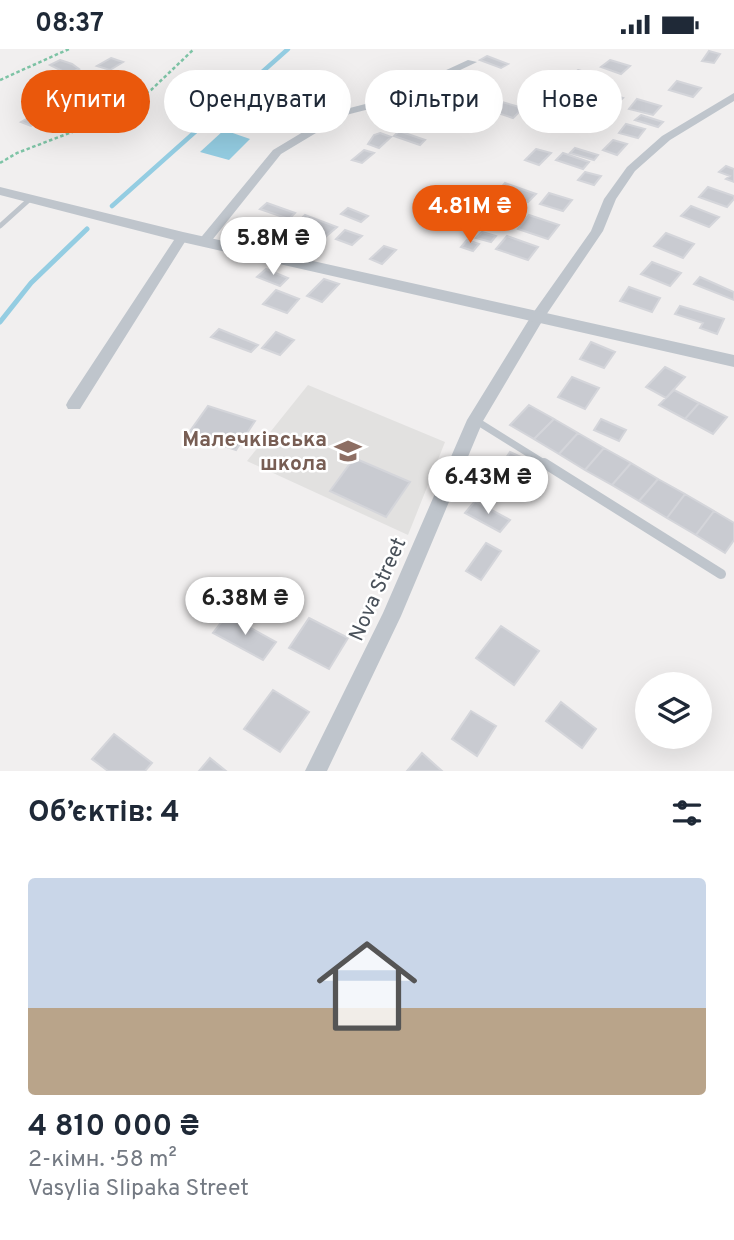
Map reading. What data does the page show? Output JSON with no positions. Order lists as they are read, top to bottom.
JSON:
{
  "streets": {
    "street": ["Nova Street"]
  },
  "places": {
    "school or university": ["Малечківська школа"]
  },
  "page": {
    "status": "08:37",
    "chip": [
      "Купити",
      "Орендувати",
      "Фільтри",
      "Нове"
    ],
    "price": [
      "4.81M ₴",
      "5.8M ₴",
      "6.43M ₴",
      "6.38M ₴"
    ],
    "heading": "Об’єктів: 4",
    "list": [
      {
        "name": "4 810 000 ₴",
        "note": "2-кімн. · 58 m² · Vasylia Slipaka Street"
      }
    ]
  }
}
